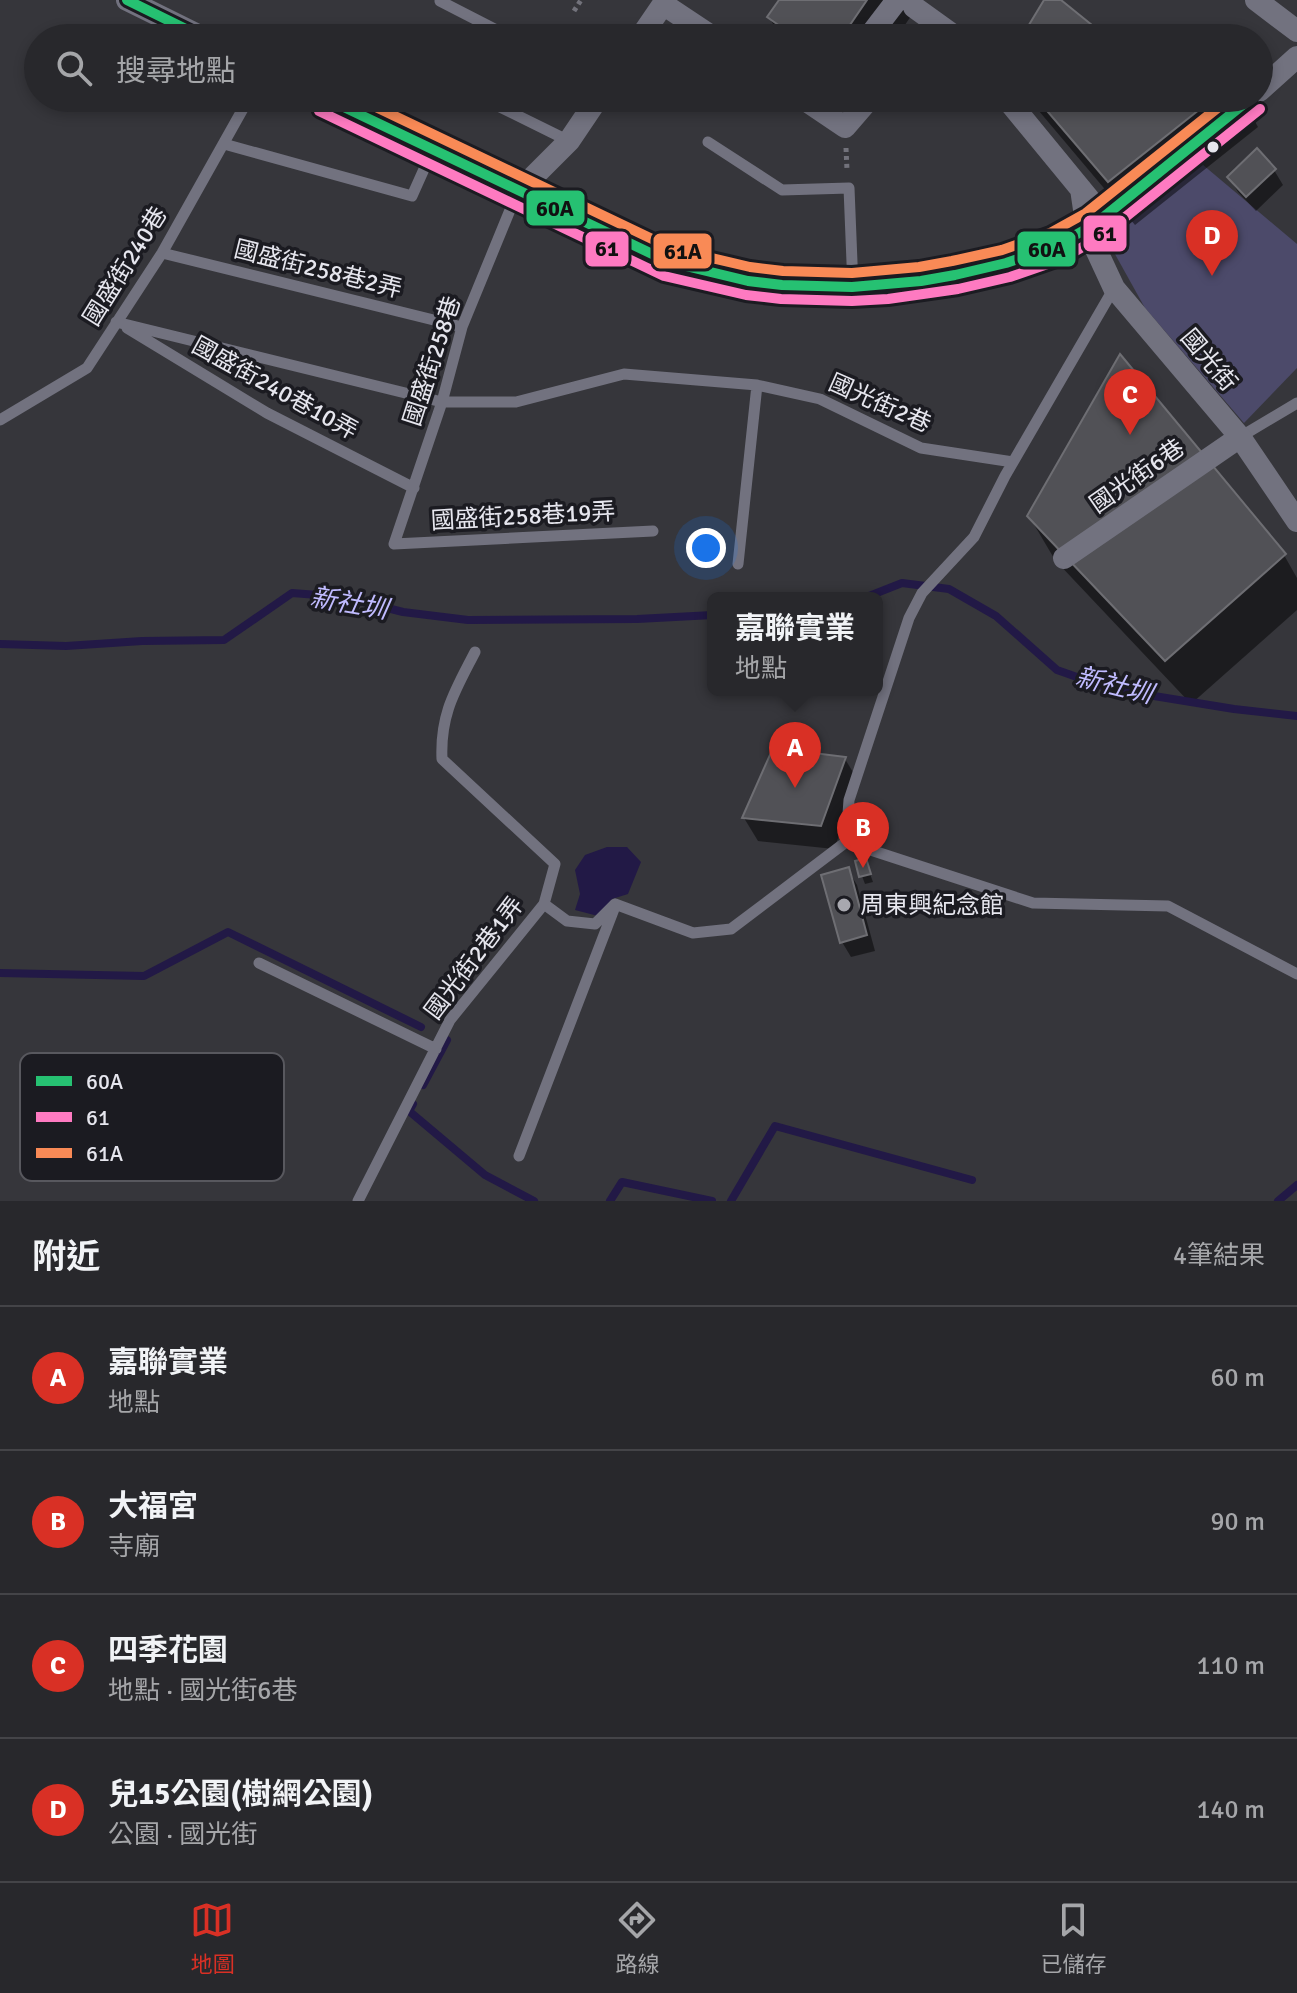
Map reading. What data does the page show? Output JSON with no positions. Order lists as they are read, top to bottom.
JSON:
{
  "streets": {
    "street": ["國光街", "國光街6巷"],
    "lane": [
      "國盛街240巷",
      "國盛街258巷2弄",
      "國盛街258巷",
      "國盛街240巷10弄",
      "國光街2巷",
      "國盛街258巷19弄",
      "國光街2巷1弄"
    ]
  },
  "crossings": [
    ["國盛街240巷", "國盛街258巷2弄"],
    ["國盛街240巷", "國盛街240巷10弄"],
    ["國盛街240巷", "國光街2巷"],
    ["國盛街258巷2弄", "國盛街258巷"],
    ["國光街", "國光街6巷"],
    ["國盛街258巷", "國盛街240巷10弄"],
    ["國盛街258巷", "國光街2巷"],
    ["國盛街258巷", "國盛街258巷19弄"],
    ["國盛街240巷10弄", "國光街2巷"]
  ],
  "water": ["新社圳"],
  "places": ["周東興紀念館"],
  "lines": ["transit line 60A", "transit line 61", "transit line 61A"],
  "legend": ["60A", "61", "61A"],
  "page": {
    "search": "搜尋地點",
    "pins": [
      "D",
      "C",
      "A",
      "B"
    ],
    "popup": ["嘉聯實業", "地點"],
    "heading": ["附近", "4筆結果"],
    "list": [
      {
        "mark": "A",
        "name": "嘉聯實業",
        "note": "地點",
        "value": "60 m"
      },
      {
        "mark": "B",
        "name": "大福宮",
        "note": "寺廟",
        "value": "90 m"
      },
      {
        "mark": "C",
        "name": "四季花園",
        "note": "地點 · 國光街6巷",
        "value": "110 m"
      },
      {
        "mark": "D",
        "name": "兒15公園(樹網公園)",
        "note": "公園 · 國光街",
        "value": "140 m"
      }
    ],
    "nav": ["地圖", "路線", "已儲存"]
  }
}
